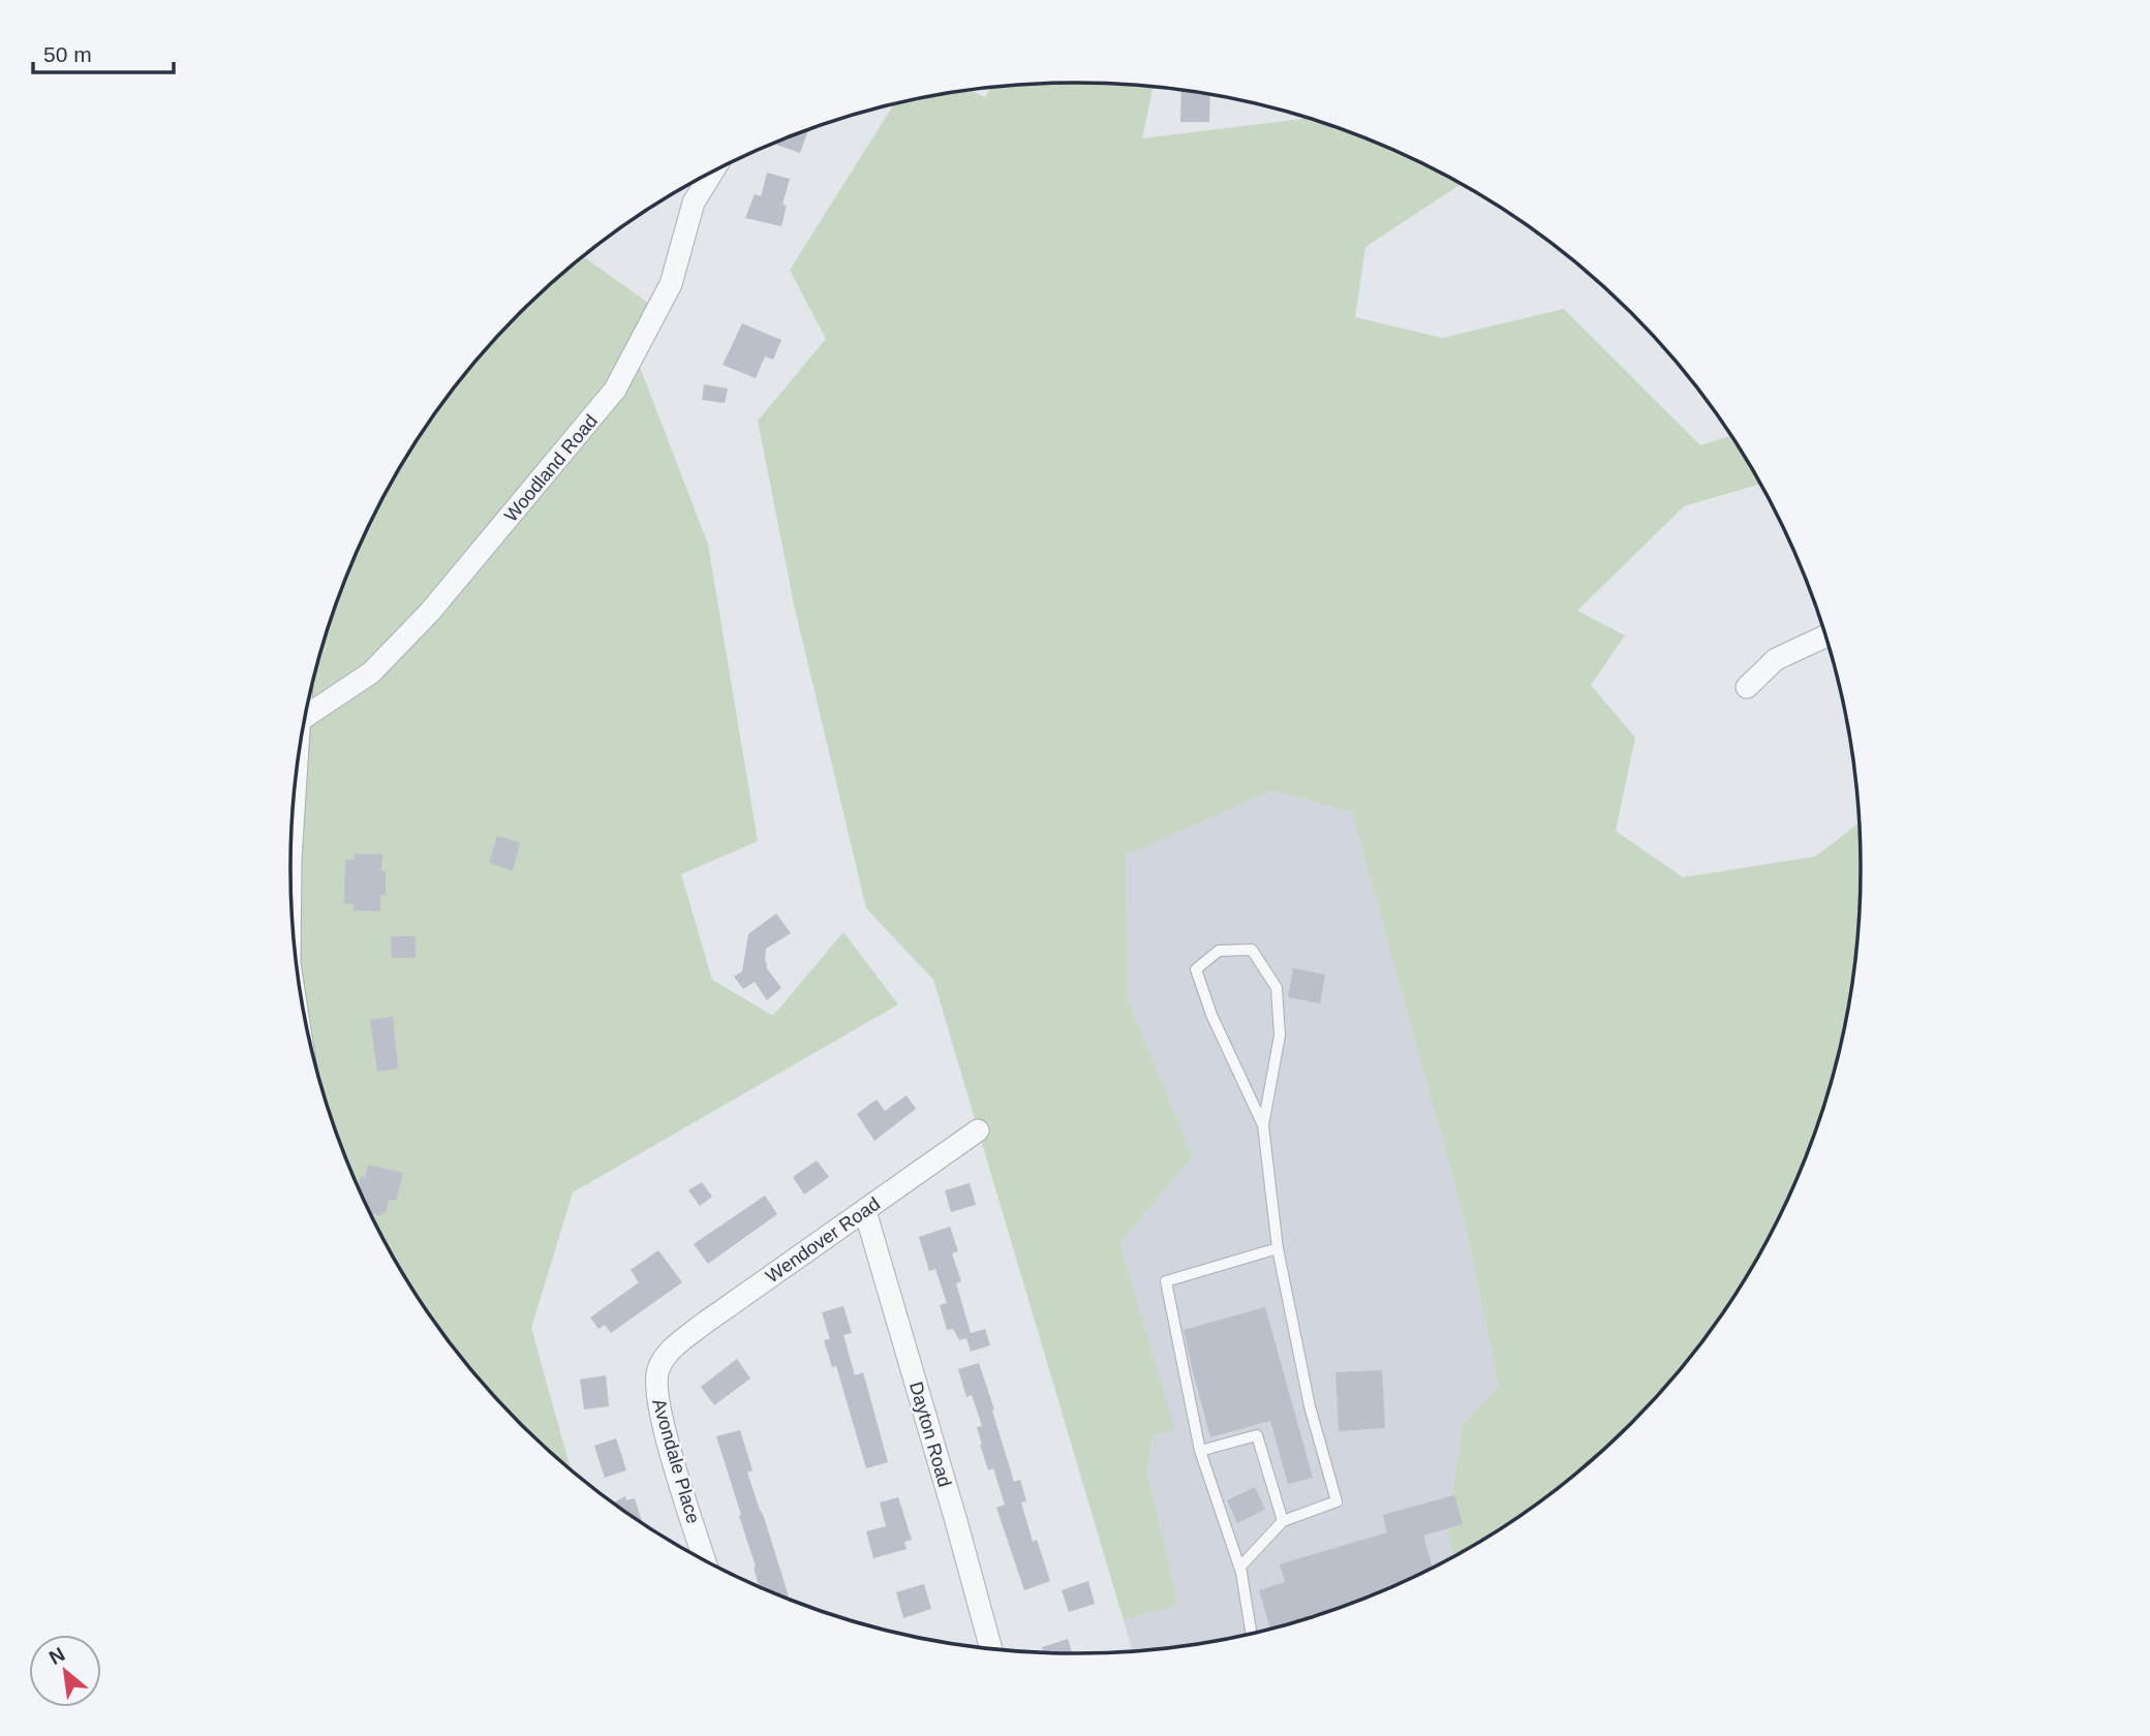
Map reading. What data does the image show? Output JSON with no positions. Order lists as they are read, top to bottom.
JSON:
{
  "streets": {
    "street": [
      "Woodland Road",
      "Wendover Road",
      "Dayton Road",
      "Avondale Place"
    ]
  },
  "crossings": [
    ["Wendover Road", "Dayton Road"],
    ["Wendover Road", "Avondale Place"]
  ],
  "scale_bar": "50 m",
  "north": "top left"
}
